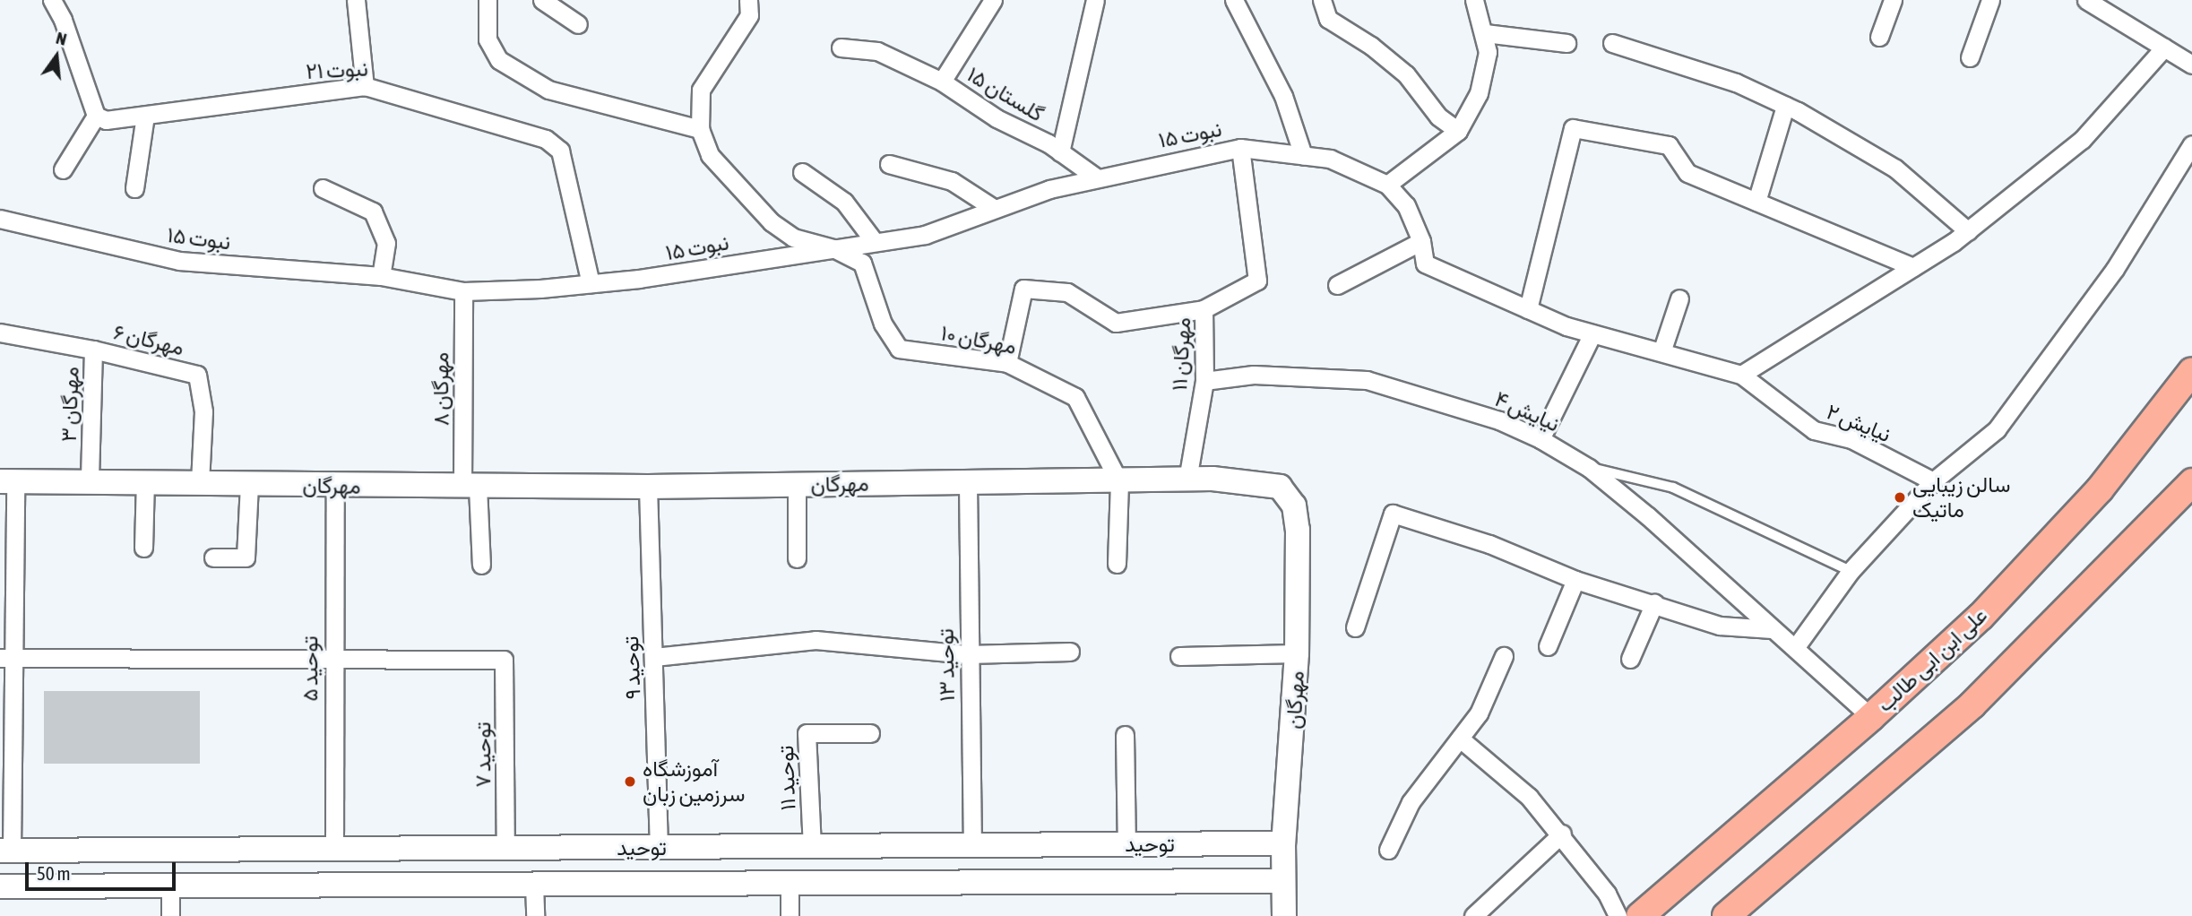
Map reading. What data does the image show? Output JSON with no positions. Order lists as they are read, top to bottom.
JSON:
{
  "streets": {
    "main road": ["علی ابن ابی طالب"],
    "street": [
      "نبوت ۲۱",
      "گلستان ۱۵",
      "نبوت ۱۵",
      "مهرگان ۶",
      "مهرگان ۱۰",
      "مهرگان ۱۱",
      "مهرگان ۸",
      "مهرگان ۳",
      "نیایش ۴",
      "نیایش ۲",
      "مهرگان",
      "توحید ۱۳",
      "توحید ۹",
      "توحید ۵",
      "توحید ۷",
      "توحید ۱۱",
      "توحید"
    ]
  },
  "crossings": [
    ["نبوت ۲۱", "نبوت ۱۵"],
    ["گلستان ۱۵", "نبوت ۱۵"],
    ["نبوت ۱۵", "مهرگان ۱۰"],
    ["نبوت ۱۵", "مهرگان ۱۱"],
    ["نبوت ۱۵", "مهرگان ۸"],
    ["نبوت ۱۵", "نیایش ۲"],
    ["مهرگان ۶", "مهرگان ۳"],
    ["مهرگان ۶", "مهرگان"],
    ["مهرگان ۱۰", "مهرگان"],
    ["مهرگان ۱۱", "نیایش ۴"],
    ["مهرگان ۱۱", "مهرگان"],
    ["مهرگان ۸", "مهرگان"],
    ["مهرگان ۳", "مهرگان"],
    ["نیایش ۴", "علی ابن ابی طالب"],
    ["مهرگان", "توحید ۱۳"],
    ["مهرگان", "توحید ۹"],
    ["مهرگان", "توحید ۵"],
    ["مهرگان", "توحید"],
    ["توحید ۱۳", "توحید"],
    ["توحید ۹", "توحید"],
    ["توحید ۵", "توحید ۷"],
    ["توحید ۵", "توحید"],
    ["توحید ۷", "توحید"],
    ["توحید ۱۱", "توحید"]
  ],
  "places": ["سالن زیبایی ماتیک", "آموزشگاه سرزمین زبان"],
  "scale_bar": "50 m",
  "north": "top"
}
